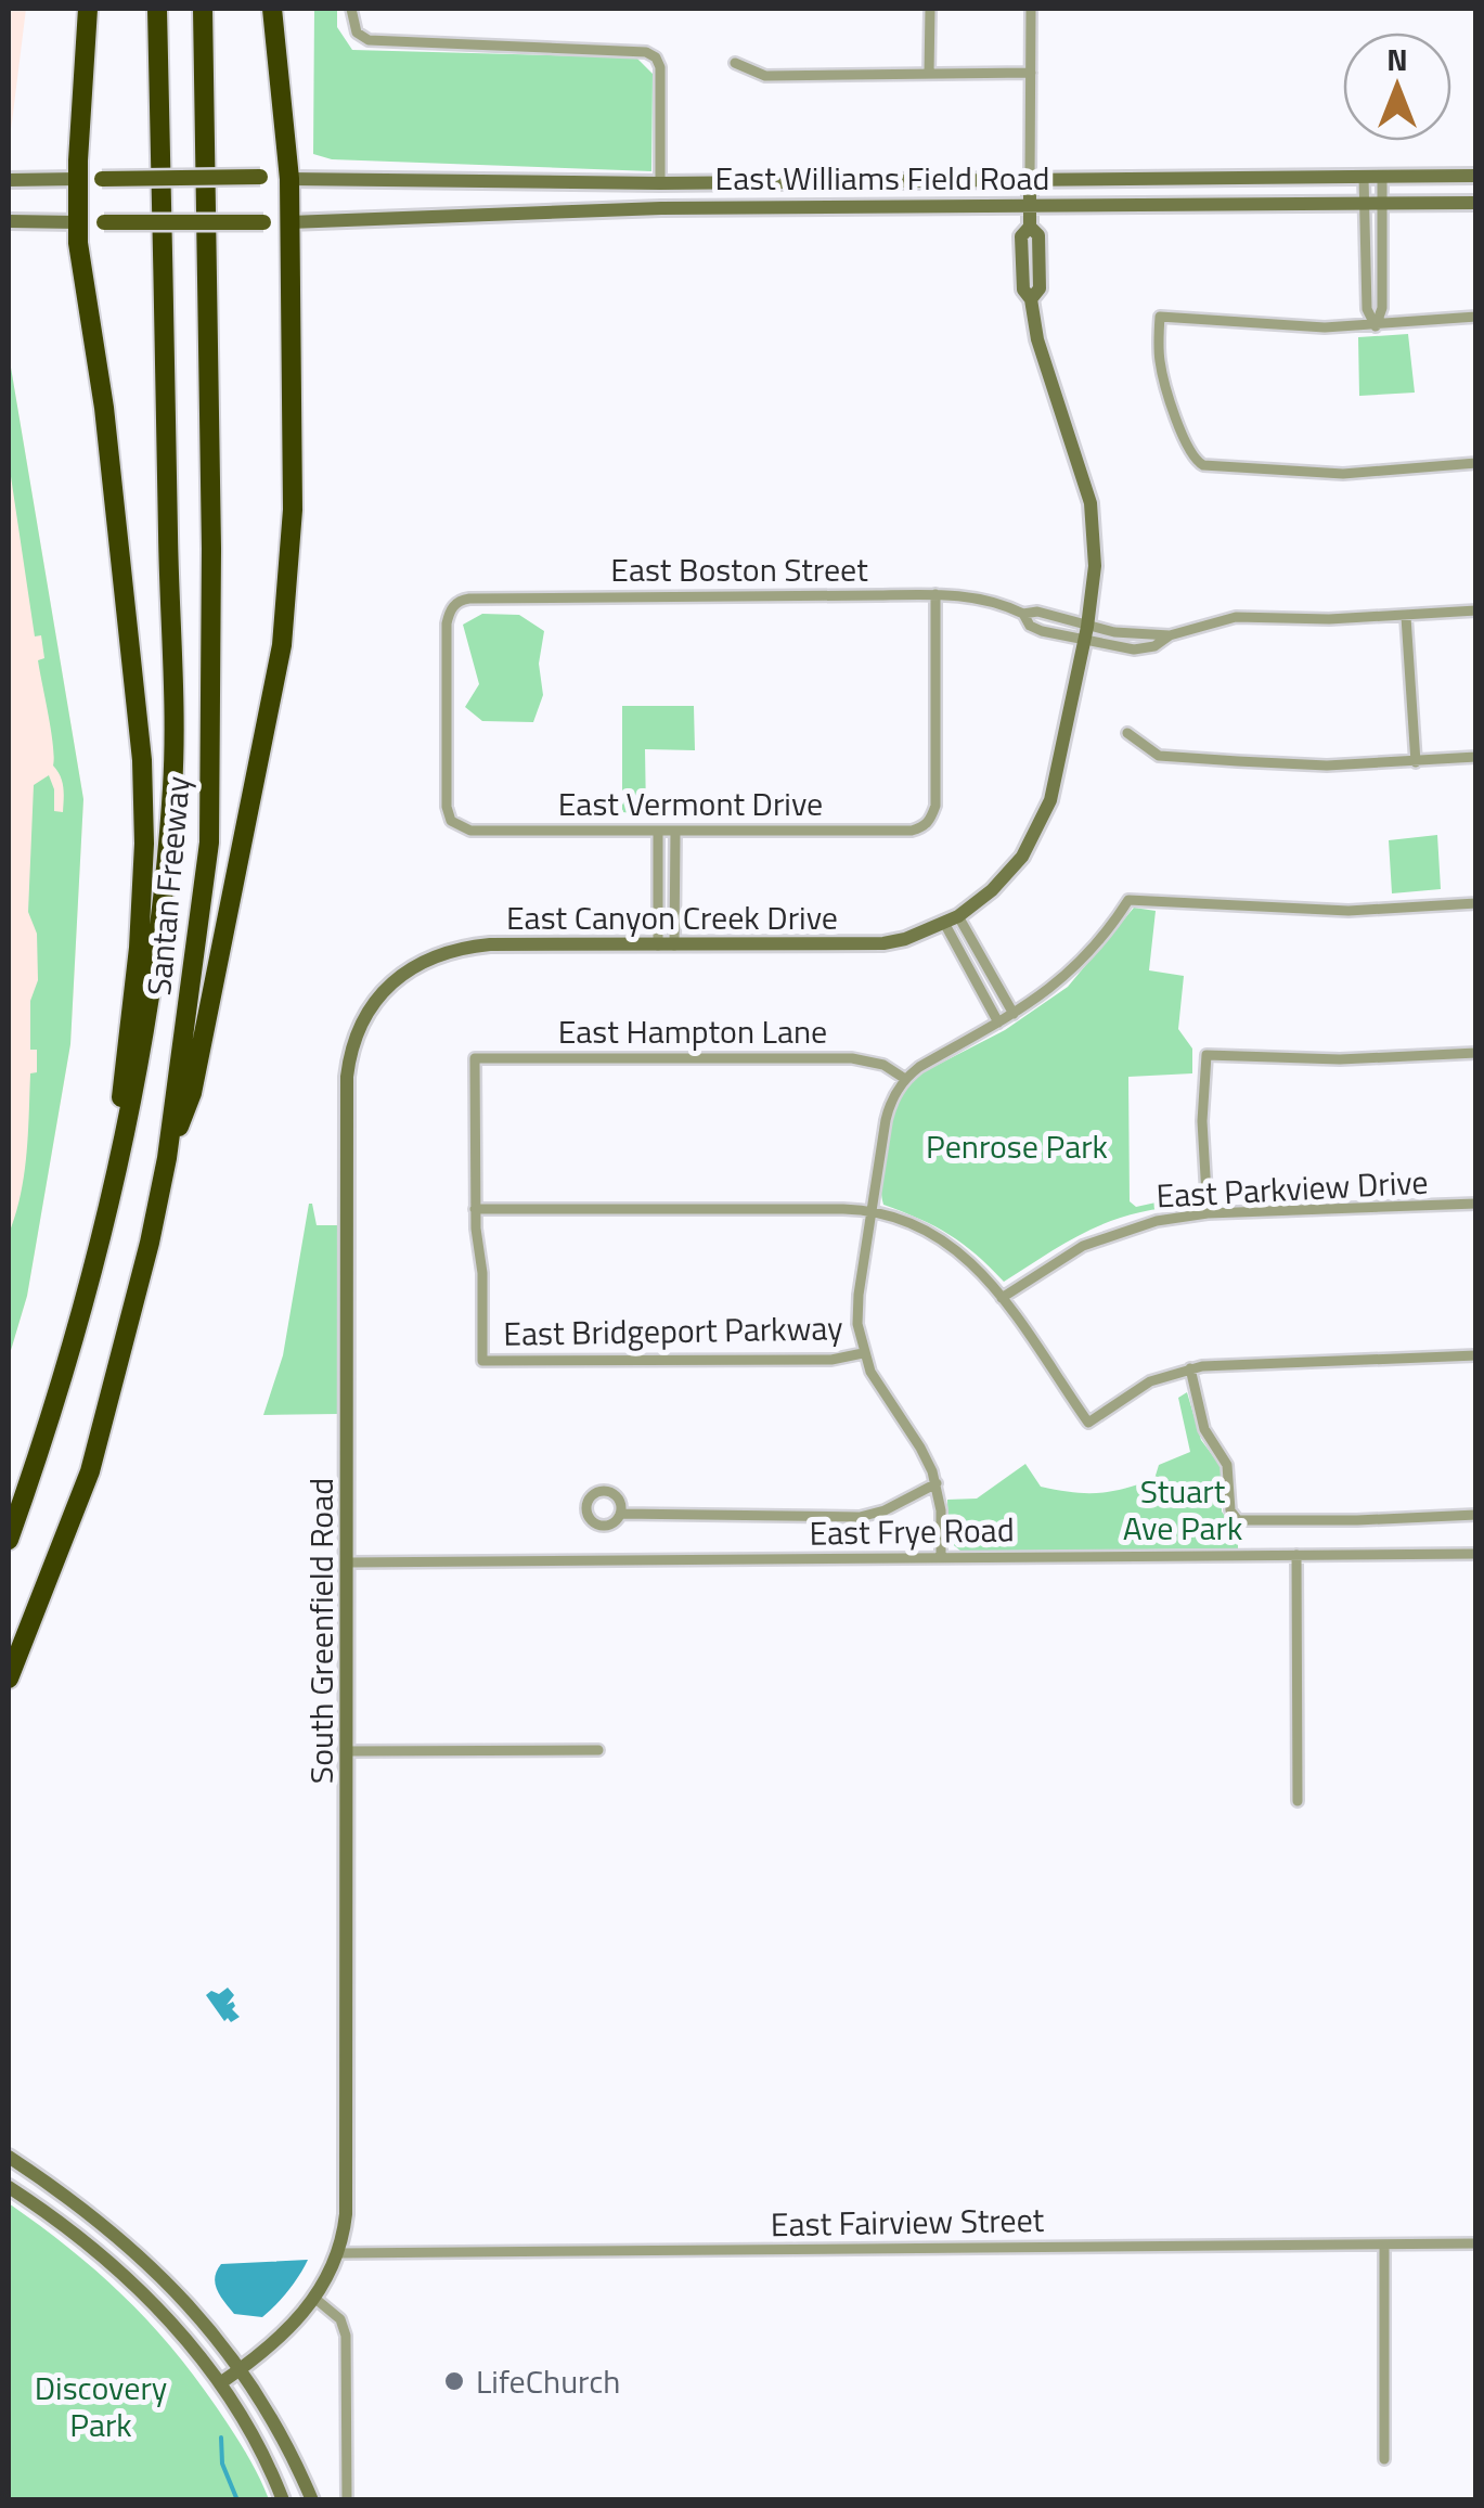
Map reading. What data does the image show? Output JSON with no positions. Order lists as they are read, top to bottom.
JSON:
{
  "streets": {
    "highway": ["Santan Freeway"],
    "main road": ["East Williams Field Road", "East Canyon Creek Drive", "South Greenfield Road"],
    "street": [
      "East Boston Street",
      "East Vermont Drive",
      "East Hampton Lane",
      "East Parkview Drive",
      "East Bridgeport Parkway",
      "East Frye Road",
      "East Fairview Street"
    ]
  },
  "crossings": [
    ["East Boston Street", "East Vermont Drive"],
    ["East Canyon Creek Drive", "South Greenfield Road"],
    ["East Hampton Lane", "East Bridgeport Parkway"],
    ["East Frye Road", "South Greenfield Road"],
    ["South Greenfield Road", "East Fairview Street"]
  ],
  "parks": ["Penrose Park", "Stuart Ave Park", "Discovery Park"],
  "places": ["LifeChurch"],
  "north": "top"
}
